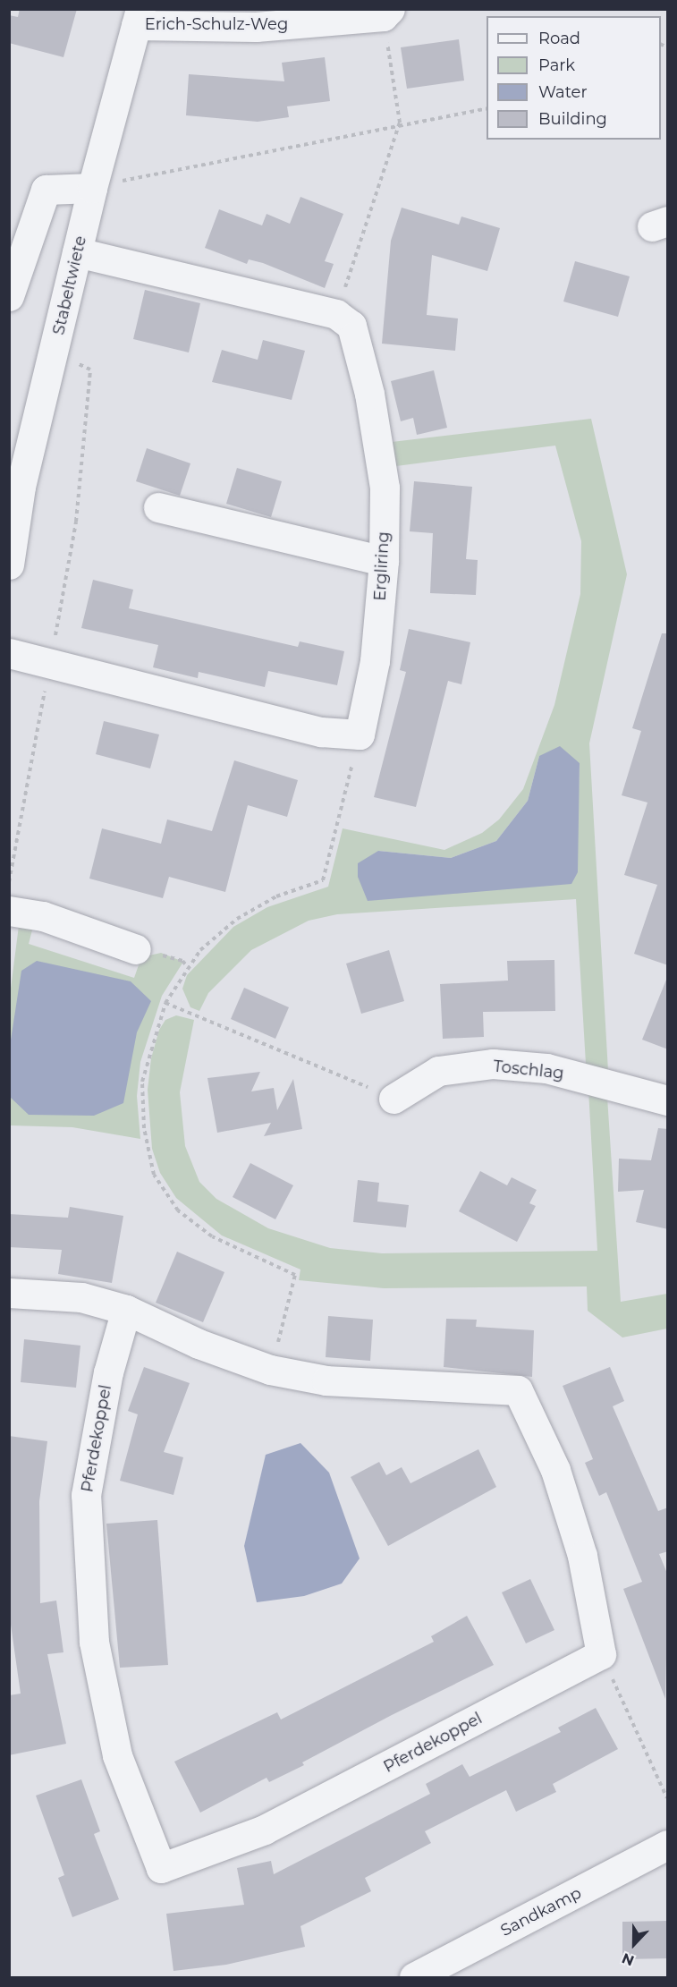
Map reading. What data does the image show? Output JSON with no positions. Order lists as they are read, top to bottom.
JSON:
{
  "streets": {
    "street": [
      "Erich-Schulz-Weg",
      "Stabeltwiete",
      "Ergliring",
      "Toschlag",
      "Pferdekoppel",
      "Sandkamp"
    ]
  },
  "crossings": [
    ["Erich-Schulz-Weg", "Stabeltwiete"]
  ],
  "legend": [
    "Road",
    "Park",
    "Water",
    "Building"
  ],
  "north": "bottom"
}
